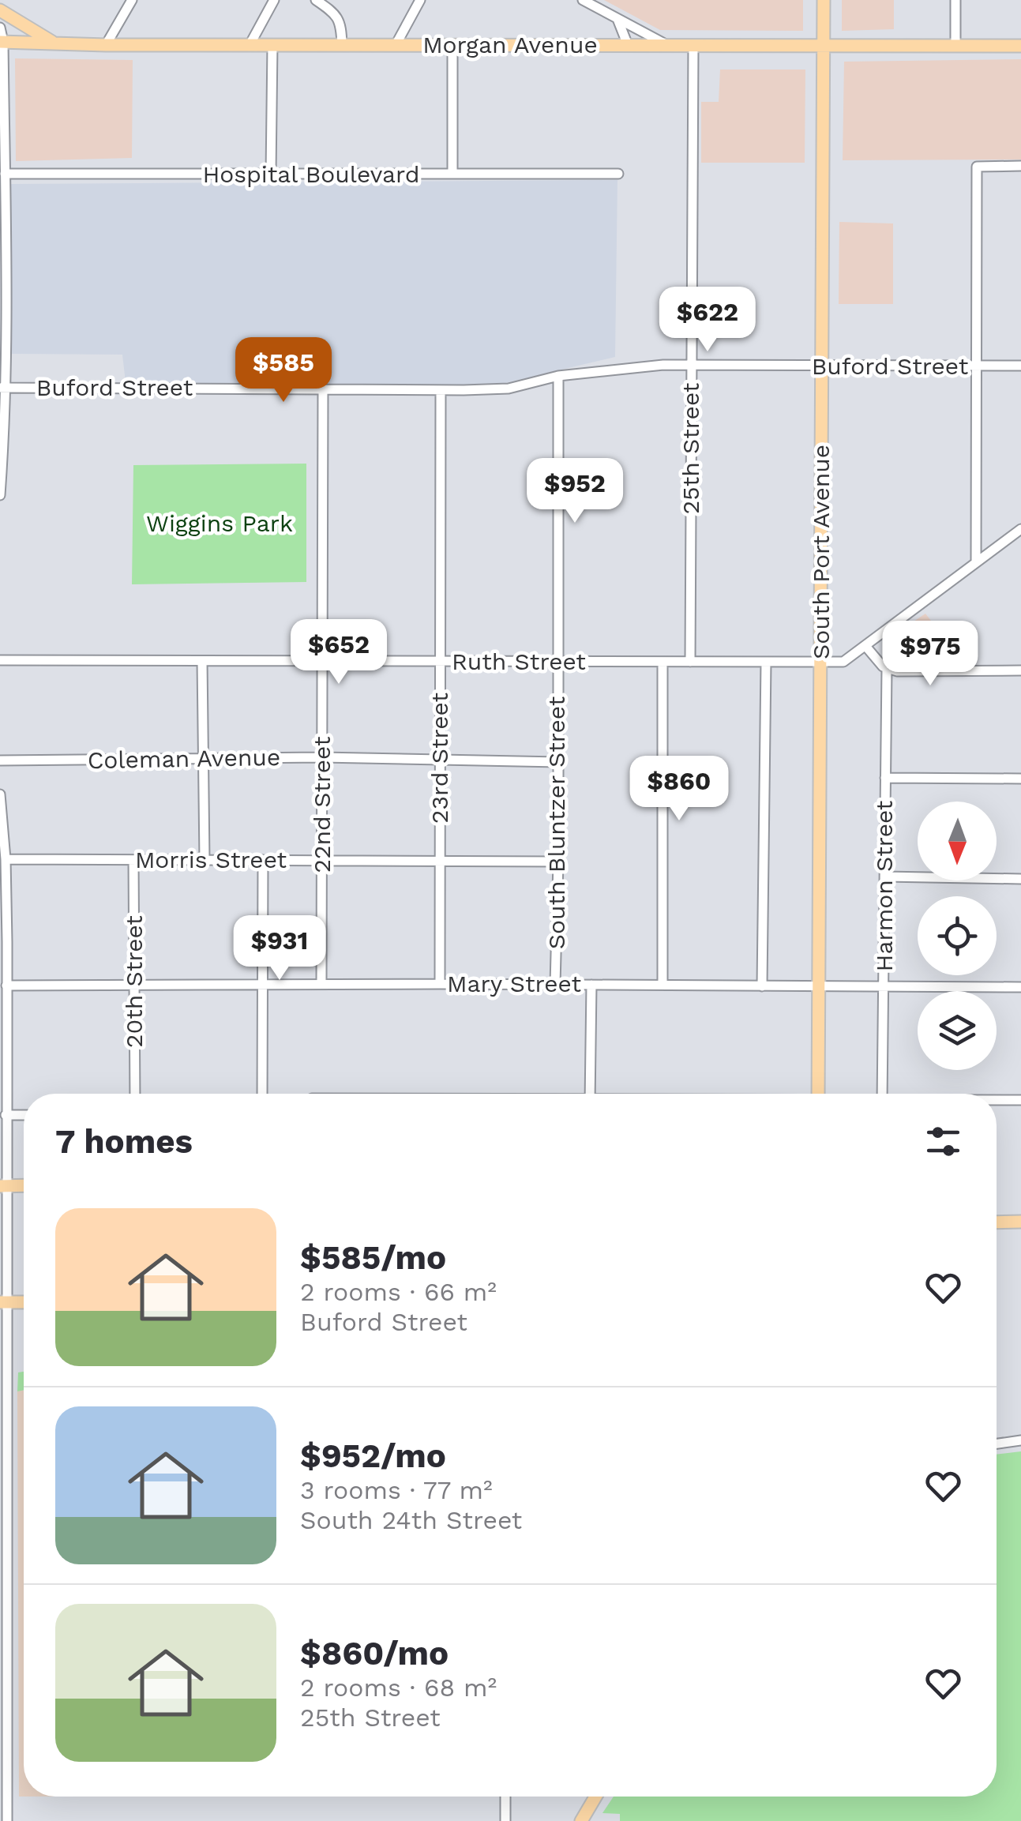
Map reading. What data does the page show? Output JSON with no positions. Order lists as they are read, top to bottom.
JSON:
{
  "streets": {
    "main road": ["Morgan Avenue", "South Port Avenue"],
    "street": [
      "Hospital Boulevard",
      "Buford Street",
      "25th Street",
      "Ruth Street",
      "23rd Street",
      "Coleman Avenue",
      "22nd Street",
      "South Bluntzer Street",
      "Morris Street",
      "Harmon Street",
      "20th Street",
      "Mary Street"
    ]
  },
  "crossings": [
    ["Morgan Avenue", "25th Street"],
    ["Morgan Avenue", "South Port Avenue"],
    ["Buford Street", "25th Street"],
    ["Buford Street", "South Port Avenue"],
    ["Buford Street", "23rd Street"],
    ["Buford Street", "22nd Street"],
    ["Buford Street", "South Bluntzer Street"],
    ["25th Street", "Ruth Street"],
    ["South Port Avenue", "Ruth Street"],
    ["South Port Avenue", "Mary Street"],
    ["Ruth Street", "23rd Street"],
    ["Ruth Street", "22nd Street"],
    ["Ruth Street", "South Bluntzer Street"],
    ["23rd Street", "Coleman Avenue"],
    ["23rd Street", "Morris Street"],
    ["23rd Street", "Mary Street"],
    ["Coleman Avenue", "22nd Street"],
    ["Coleman Avenue", "South Bluntzer Street"],
    ["22nd Street", "Morris Street"],
    ["22nd Street", "Mary Street"],
    ["South Bluntzer Street", "Morris Street"],
    ["South Bluntzer Street", "Mary Street"],
    ["Morris Street", "20th Street"],
    ["Harmon Street", "Mary Street"],
    ["20th Street", "Mary Street"]
  ],
  "parks": ["Wiggins Park"],
  "north": "bottom",
  "page": {
    "price": [
      "$622",
      "$585",
      "$952",
      "$652",
      "$975",
      "$860",
      "$931"
    ],
    "heading": "7 homes",
    "list": [
      {
        "name": "$585/mo",
        "note": "2 rooms · 66 m² · Buford Street"
      },
      {
        "name": "$952/mo",
        "note": "3 rooms · 77 m² · South 24th Street"
      },
      {
        "name": "$860/mo",
        "note": "2 rooms · 68 m² · 25th Street"
      }
    ]
  }
}
